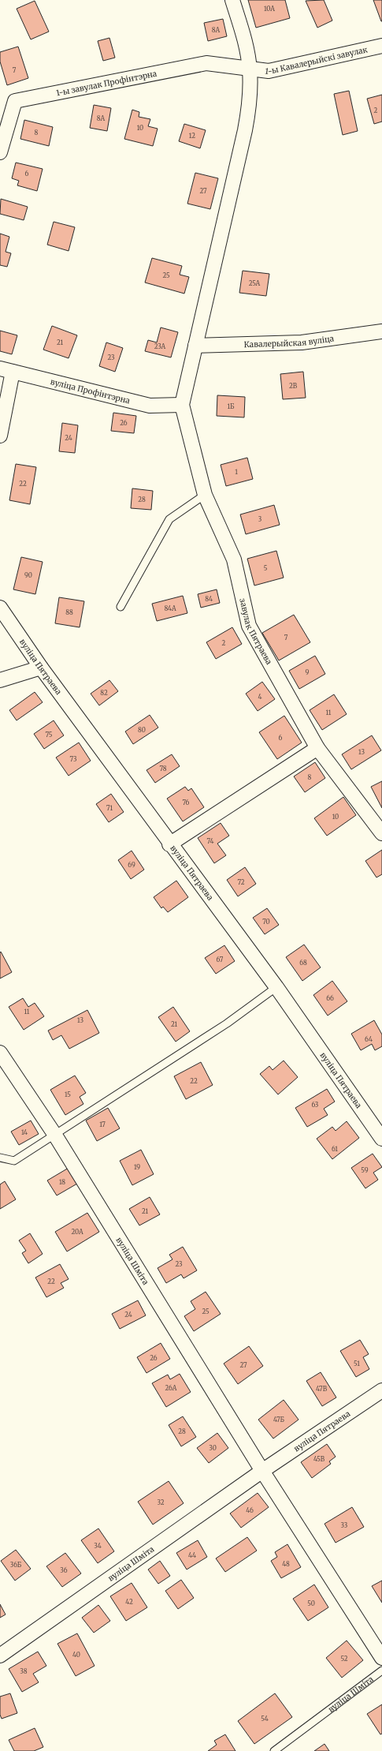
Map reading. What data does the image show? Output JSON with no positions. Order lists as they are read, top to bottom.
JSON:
{
  "streets": {
    "street": [
      "1-ы Кавалерыйскі завулак",
      "1-ы завулак Профінтэрна",
      "Кавалерыйская вуліца",
      "вуліца Профінтэрна",
      "завулак Пятраева",
      "вуліца Пятраева",
      "вуліца Шміта"
    ]
  },
  "crossings": [
    ["1-ы Кавалерыйскі завулак", "1-ы завулак Профінтэрна"],
    ["вуліца Профінтэрна", "завулак Пятраева"],
    ["вуліца Пятраева", "вуліца Шміта"]
  ],
  "house_numbers": [
    "10А",
    "8А",
    "7",
    "2",
    "8А",
    "10",
    "8",
    "12",
    "6",
    "27",
    "25",
    "25А",
    "21",
    "23А",
    "23",
    "2В",
    "1Б",
    "26",
    "24",
    "1",
    "22",
    "28",
    "3",
    "5",
    "90",
    "84",
    "84А",
    "88",
    "7",
    "2",
    "9",
    "82",
    "4",
    "11",
    "80",
    "75",
    "6",
    "13",
    "73",
    "78",
    "8",
    "76",
    "71",
    "10",
    "74",
    "69",
    "72",
    "70",
    "67",
    "68",
    "66",
    "11",
    "13",
    "21",
    "64",
    "22",
    "15",
    "63",
    "17",
    "14",
    "61",
    "19",
    "59",
    "18",
    "21",
    "20А",
    "23",
    "22",
    "25",
    "24",
    "26",
    "51",
    "27",
    "26А",
    "47В",
    "47Б",
    "28",
    "30",
    "45В",
    "32",
    "46",
    "33",
    "34",
    "44",
    "48",
    "36Б",
    "36",
    "42",
    "50",
    "40",
    "52",
    "38",
    "54"
  ]
}
